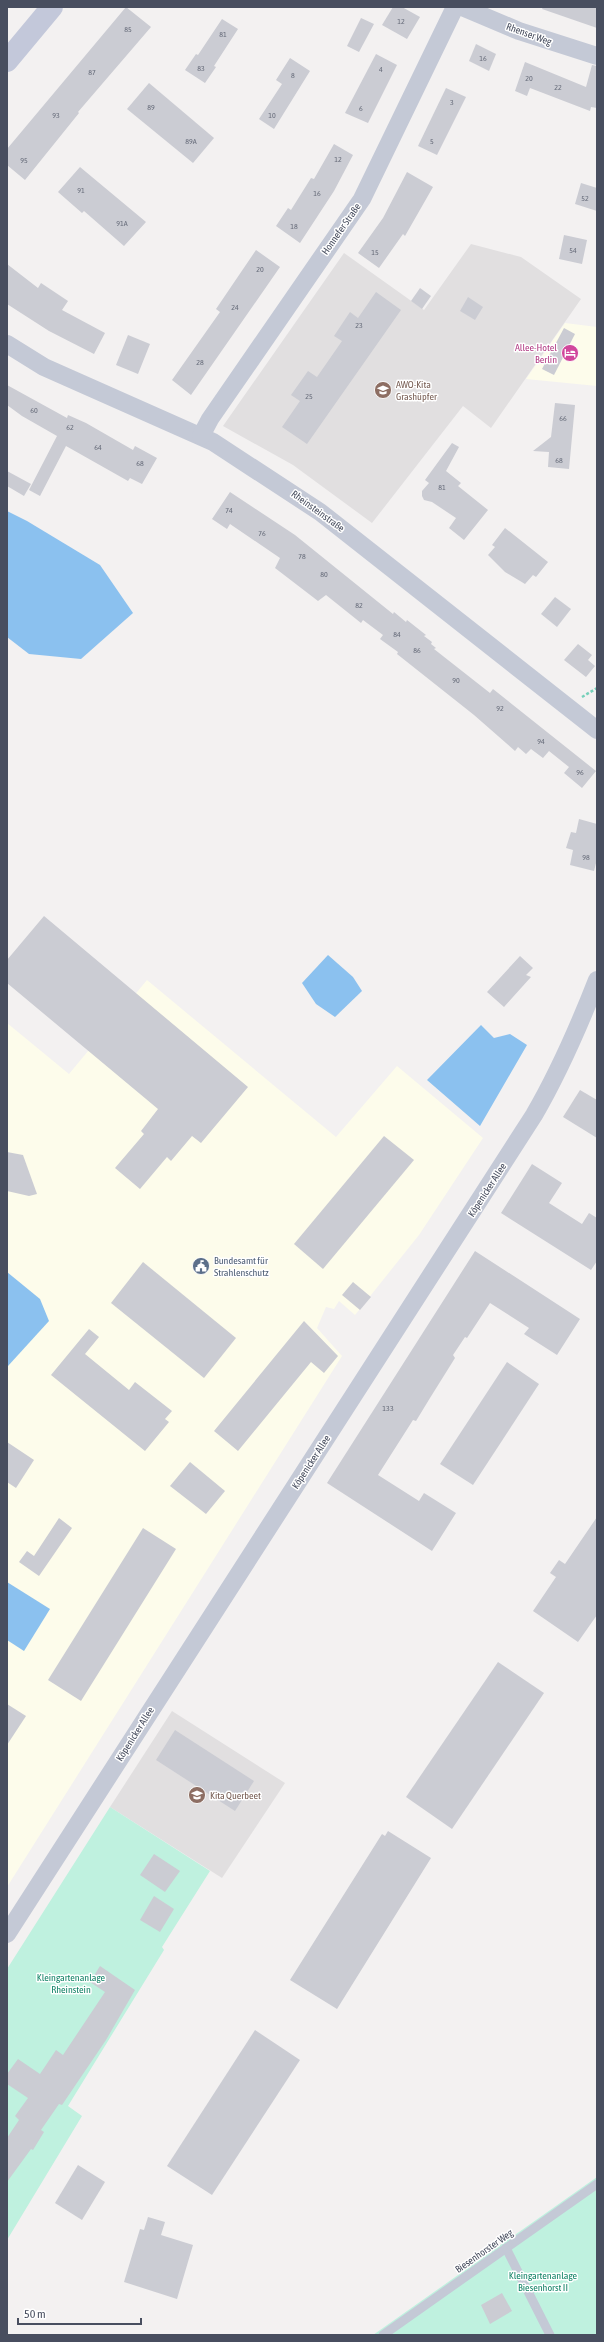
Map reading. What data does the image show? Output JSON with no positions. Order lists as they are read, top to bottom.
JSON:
{
  "streets": {
    "street": [
      "Rhenser Weg",
      "Honnefer Straße",
      "Rheinsteinstraße",
      "Köpenicker Allee"
    ],
    "lane": ["Biesenhorster Weg"]
  },
  "crossings": [
    ["Honnefer Straße", "Rheinsteinstraße"]
  ],
  "parks": ["Kleingartenanlage Rheinstein", "Kleingartenanlage Biesenhorst II"],
  "places": {
    "hotel": ["Allee-Hotel Berlin"],
    "school or university": ["AWO-Kita Grashüpfer", "Kita Querbeet"],
    "public building": ["Bundesamt für Strahlenschutz"]
  },
  "house_numbers": [
    "12",
    "85",
    "81",
    "16",
    "83",
    "4",
    "87",
    "8",
    "20",
    "22",
    "3",
    "89",
    "6",
    "93",
    "10",
    "89A",
    "5",
    "12",
    "95",
    "91",
    "16",
    "52",
    "91A",
    "18",
    "54",
    "15",
    "20",
    "24",
    "23",
    "28",
    "25",
    "60",
    "66",
    "62",
    "64",
    "68",
    "68",
    "81",
    "74",
    "76",
    "78",
    "80",
    "82",
    "84",
    "86",
    "90",
    "92",
    "94",
    "96",
    "98",
    "133"
  ],
  "scale_bar": "50 m"
}
